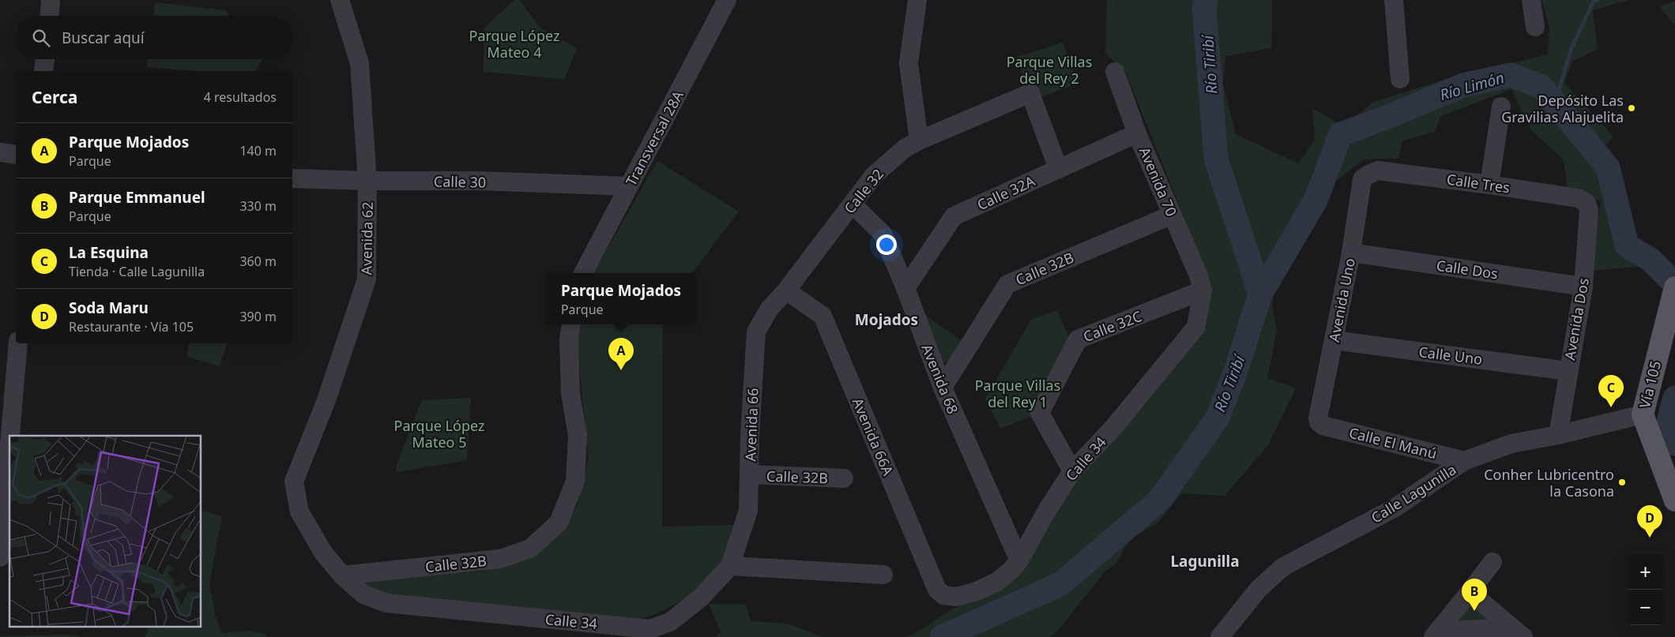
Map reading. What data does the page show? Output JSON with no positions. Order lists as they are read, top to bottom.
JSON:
{
  "streets": {
    "main road": ["Vía 105"],
    "street": [
      "Transversal 28A",
      "Calle 30",
      "Avenida 70",
      "Calle Tres",
      "Calle 32",
      "Calle 32A",
      "Avenida 62",
      "Calle 32B",
      "Calle Dos",
      "Avenida Uno",
      "Avenida Dos",
      "Calle 32C",
      "Calle Uno",
      "Avenida 68",
      "Avenida 66",
      "Avenida 66A",
      "Calle El Manú",
      "Calle 34",
      "Calle Lagunilla"
    ]
  },
  "crossings": [
    ["Transversal 28A", "Calle 30"],
    ["Calle 30", "Avenida 62"],
    ["Avenida 70", "Calle 32A"],
    ["Avenida 70", "Calle 32B"],
    ["Avenida 70", "Calle 32C"],
    ["Avenida 70", "Calle 34"],
    ["Calle Tres", "Avenida Uno"],
    ["Calle Tres", "Avenida Dos"],
    ["Calle 32", "Calle 32A"],
    ["Calle 32", "Avenida 68"],
    ["Calle 32", "Avenida 66"],
    ["Calle 32", "Avenida 66A"],
    ["Calle 32A", "Avenida 68"],
    ["Avenida 62", "Calle 34"],
    ["Calle 32B", "Avenida 68"],
    ["Calle 32B", "Avenida 66"],
    ["Calle 32B", "Calle 34"],
    ["Calle Dos", "Avenida Uno"],
    ["Calle Dos", "Avenida Dos"],
    ["Avenida Uno", "Calle Uno"],
    ["Avenida Uno", "Calle El Manú"],
    ["Avenida Dos", "Calle Uno"],
    ["Avenida Dos", "Calle Lagunilla"],
    ["Calle 32C", "Calle 34"],
    ["Avenida 68", "Calle 34"],
    ["Vía 105", "Calle Lagunilla"],
    ["Avenida 66", "Avenida 66A"],
    ["Avenida 66", "Calle 34"],
    ["Avenida 66A", "Calle 34"],
    ["Calle El Manú", "Calle Lagunilla"]
  ],
  "districts": ["Mojados", "Lagunilla"],
  "water": ["Río Tiribí", "Río Limón"],
  "parks": [
    "Parque López Mateo 4",
    "Parque Villas del Rey 2",
    "Parque Villas del Rey 1",
    "Parque López Mateo 5"
  ],
  "places": ["Depósito Las Gravilias Alajuelita", "Conher Lubricentro la Casona"],
  "page": {
    "search": "Buscar aquí",
    "heading": ["Cerca", "4 resultados"],
    "list": [
      {
        "mark": "A",
        "name": "Parque Mojados",
        "note": "Parque",
        "value": "140 m"
      },
      {
        "mark": "B",
        "name": "Parque Emmanuel",
        "note": "Parque",
        "value": "330 m"
      },
      {
        "mark": "C",
        "name": "La Esquina",
        "note": "Tienda · Calle Lagunilla",
        "value": "360 m"
      },
      {
        "mark": "D",
        "name": "Soda Maru",
        "note": "Restaurante · Vía 105",
        "value": "390 m"
      }
    ],
    "popup": ["Parque Mojados", "Parque"],
    "pins": [
      "A",
      "C",
      "D",
      "B"
    ],
    "map_buttons": ["+", "−"]
  }
}
